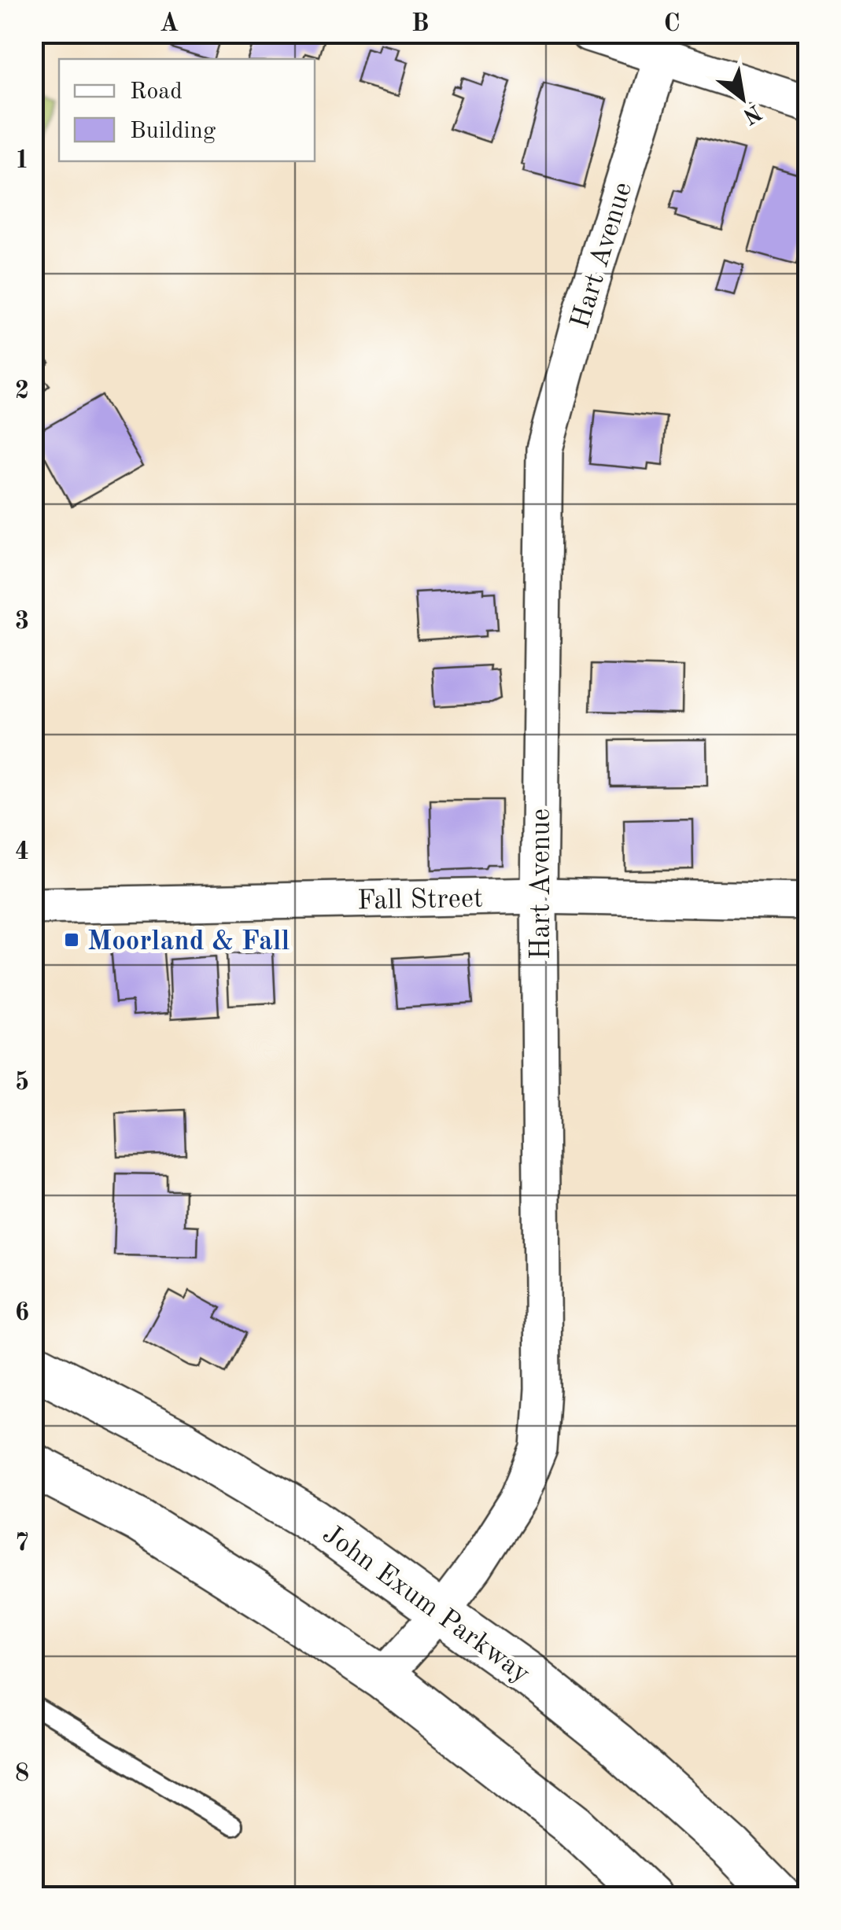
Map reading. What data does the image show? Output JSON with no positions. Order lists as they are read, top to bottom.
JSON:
{
  "streets": {
    "main road": ["John Exum Parkway"],
    "street": ["Hart Avenue", "Fall Street"]
  },
  "crossings": [
    ["Hart Avenue", "Fall Street"],
    ["Hart Avenue", "John Exum Parkway"]
  ],
  "places": {
    "transit": ["Moorland & Fall"]
  },
  "legend": ["Road", "Building"],
  "north": "bottom right",
  "grid": {
    "columns": ["A", "B", "C"],
    "rows": [
      "1",
      "2",
      "3",
      "4",
      "5",
      "6",
      "7",
      "8"
    ]
  }
}
